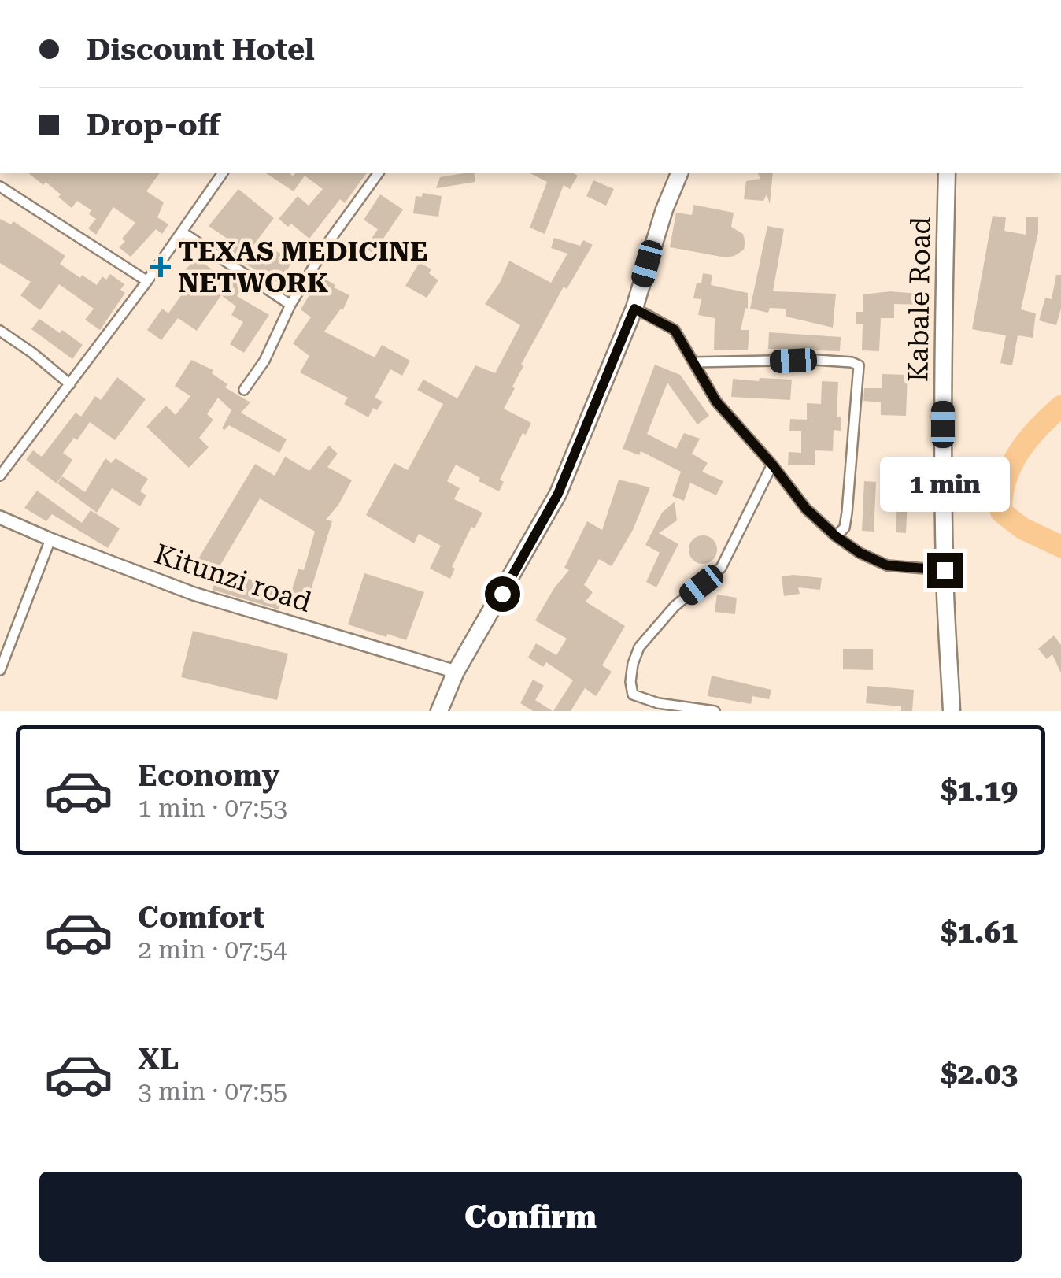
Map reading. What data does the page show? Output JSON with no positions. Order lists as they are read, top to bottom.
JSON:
{
  "streets": {
    "main road": ["Kabale Road"],
    "street": ["Kitunzi road"]
  },
  "places": {
    "health": ["TEXAS MEDICINE NETWORK"]
  },
  "page": {
    "banner": ["Discount Hotel", "Drop-off"],
    "bubble": "1 min",
    "list": [
      {
        "name": "Economy",
        "note": "1 min · 07:53",
        "value": "$1.19"
      },
      {
        "name": "Comfort",
        "note": "2 min · 07:54",
        "value": "$1.61"
      },
      {
        "name": "XL",
        "note": "3 min · 07:55",
        "value": "$2.03"
      }
    ],
    "buttons": "Confirm"
  }
}
